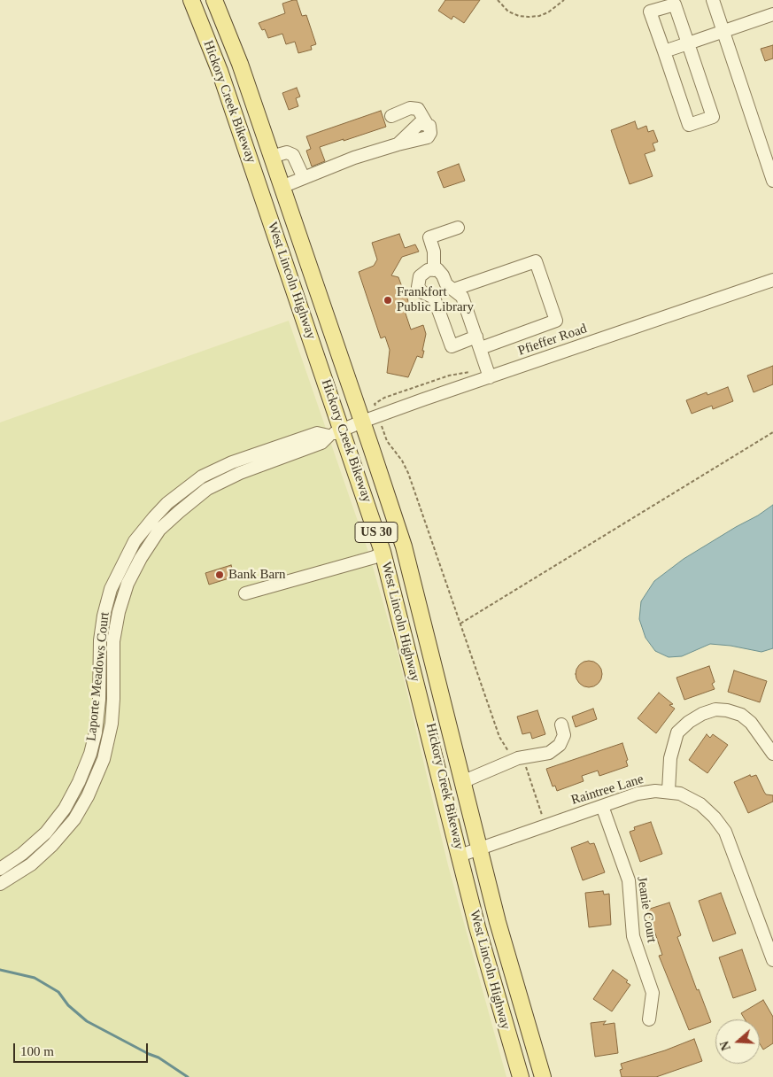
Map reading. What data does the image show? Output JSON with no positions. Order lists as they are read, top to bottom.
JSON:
{
  "streets": {
    "main road": ["West Lincoln Highway", "US 30"],
    "street": [
      "Pfieffer Road",
      "Laporte Meadows Court",
      "Raintree Lane",
      "Jeanie Court"
    ]
  },
  "crossings": [
    ["West Lincoln Highway", "Pfieffer Road"],
    ["West Lincoln Highway", "Laporte Meadows Court"],
    ["West Lincoln Highway", "Raintree Lane"],
    ["Pfieffer Road", "Laporte Meadows Court"],
    ["Raintree Lane", "Jeanie Court"]
  ],
  "places": ["Frankfort Public Library", "Bank Barn"],
  "scale_bar": "100 m",
  "north": "left"
}
